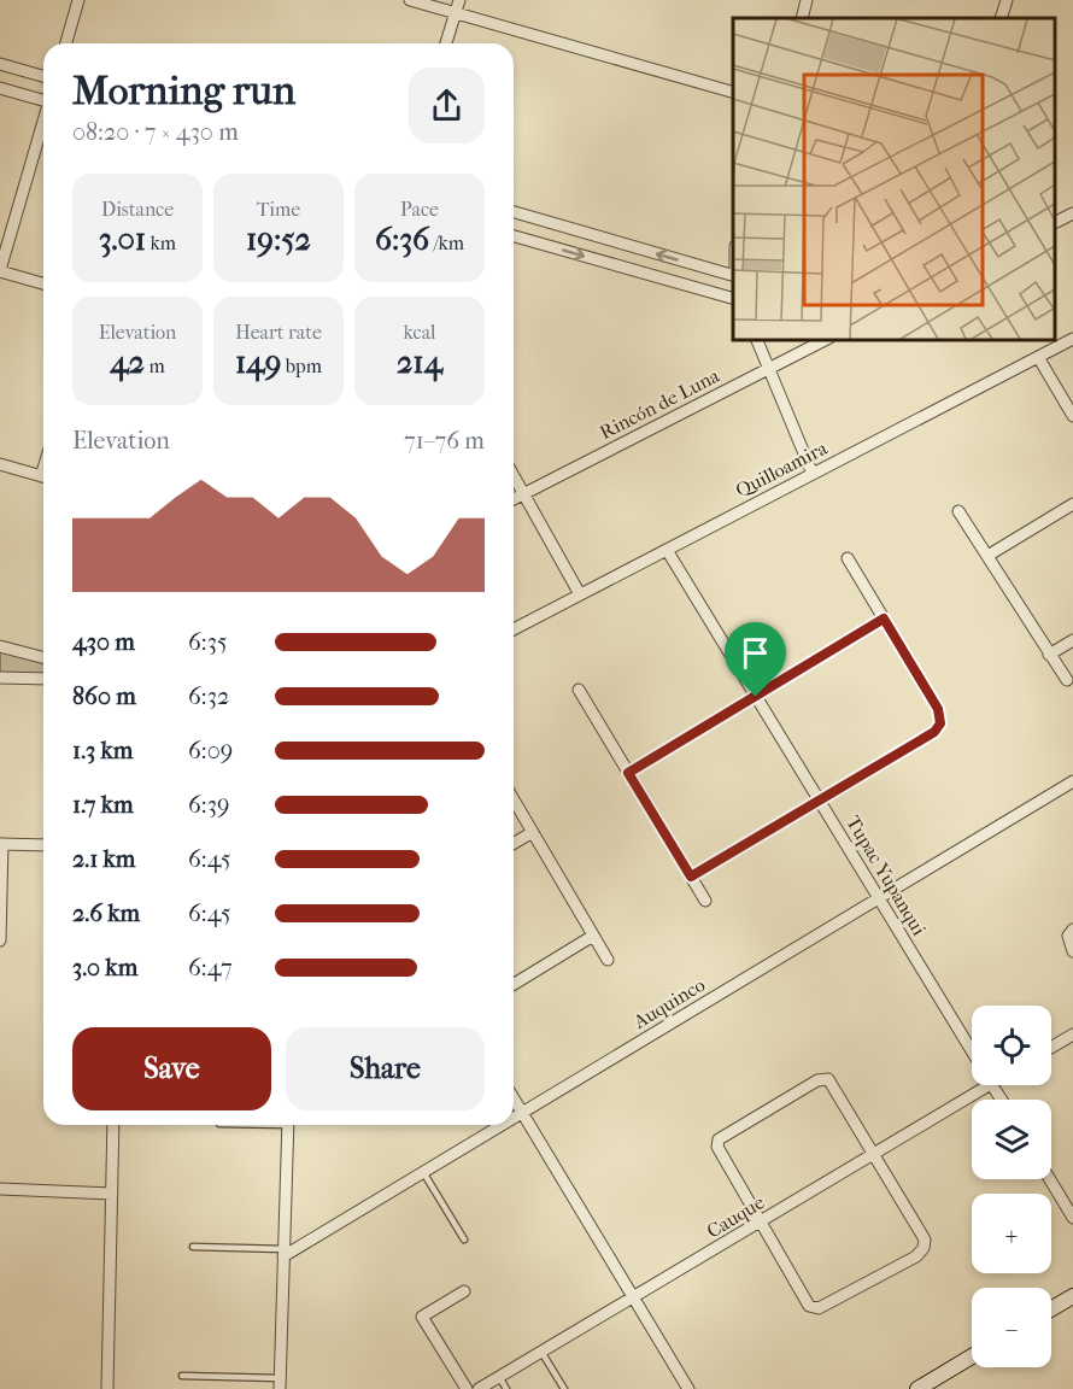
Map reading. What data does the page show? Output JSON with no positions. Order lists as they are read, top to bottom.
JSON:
{
  "streets": {
    "street": [
      "Rincón de Luna",
      "Quilloamira",
      "Tupac Yupanqui",
      "Auquinco",
      "Cauque"
    ]
  },
  "crossings": [
    ["Quilloamira", "Tupac Yupanqui"],
    ["Tupac Yupanqui", "Auquinco"]
  ],
  "page": {
    "heading": ["Morning run", "08:20 · 7 × 430 m"],
    "stats": [
      ["Distance", "3.01 km"],
      ["Time", "19:52"],
      ["Pace", "6:36 /km"],
      ["Elevation", "42 m"],
      ["Heart rate", "149 bpm"],
      ["kcal", "214"]
    ],
    "chart": ["Elevation", "71–76 m"],
    "list": [
      {
        "name": "430 m",
        "note": "6:35"
      },
      {
        "name": "860 m",
        "note": "6:32"
      },
      {
        "name": "1.3 km",
        "note": "6:09"
      },
      {
        "name": "1.7 km",
        "note": "6:39"
      },
      {
        "name": "2.1 km",
        "note": "6:45"
      },
      {
        "name": "2.6 km",
        "note": "6:45"
      },
      {
        "name": "3.0 km",
        "note": "6:47"
      }
    ],
    "map_buttons": ["+", "−"],
    "buttons": ["Save", "Share"]
  }
}
